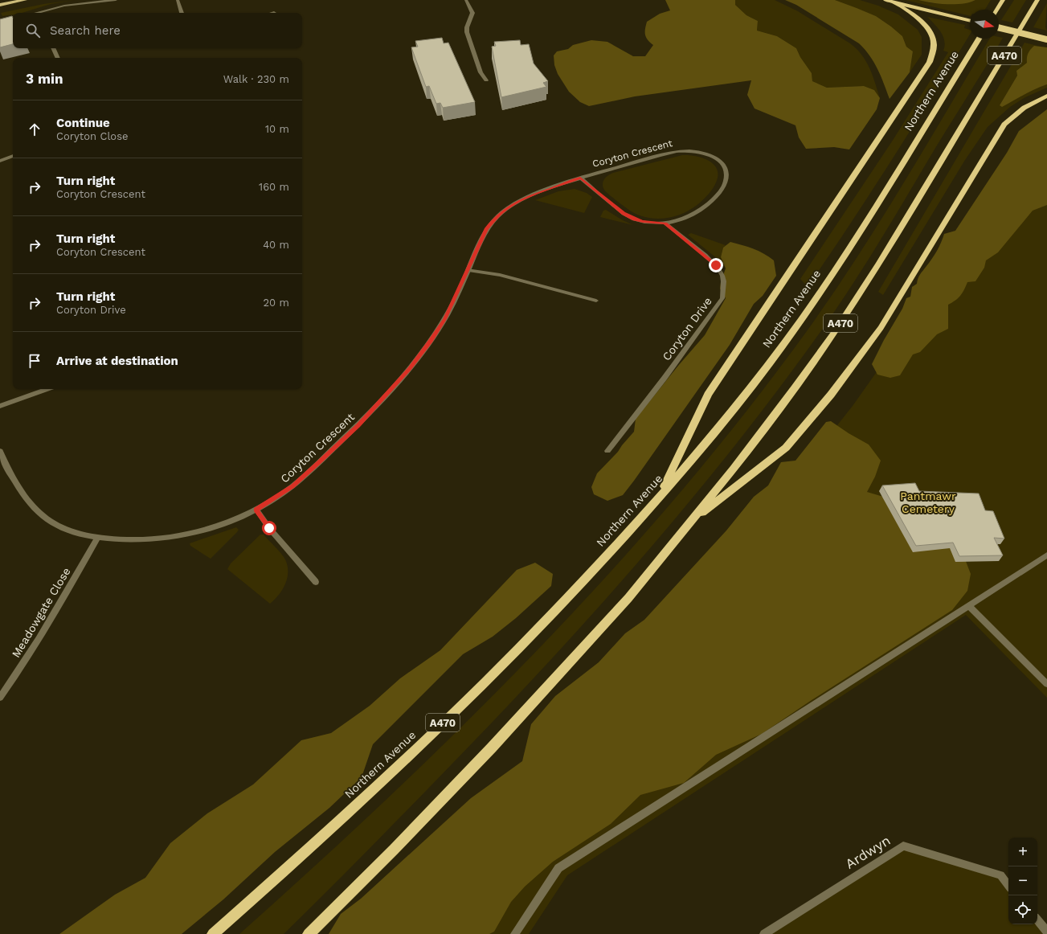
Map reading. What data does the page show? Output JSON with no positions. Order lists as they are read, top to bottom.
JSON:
{
  "streets": {
    "highway": ["A470", "Northern Avenue"],
    "street": [
      "Coryton Crescent",
      "Coryton Drive",
      "Meadowgate Close",
      "Ardwyn"
    ]
  },
  "crossings": [
    ["Coryton Crescent", "Coryton Drive"],
    ["Coryton Crescent", "Meadowgate Close"]
  ],
  "parks": ["Pantmawr Cemetery"],
  "north": "right",
  "page": {
    "search": "Search here",
    "heading": ["3 min", "Walk · 230 m"],
    "list": [
      ["Continue", "Coryton Close", "10 m"],
      ["Turn right", "Coryton Crescent", "160 m"],
      ["Turn right", "Coryton Crescent", "40 m"],
      ["Turn right", "Coryton Drive", "20 m"],
      "Arrive at destination"
    ],
    "map_buttons": ["+", "−"]
  }
}
